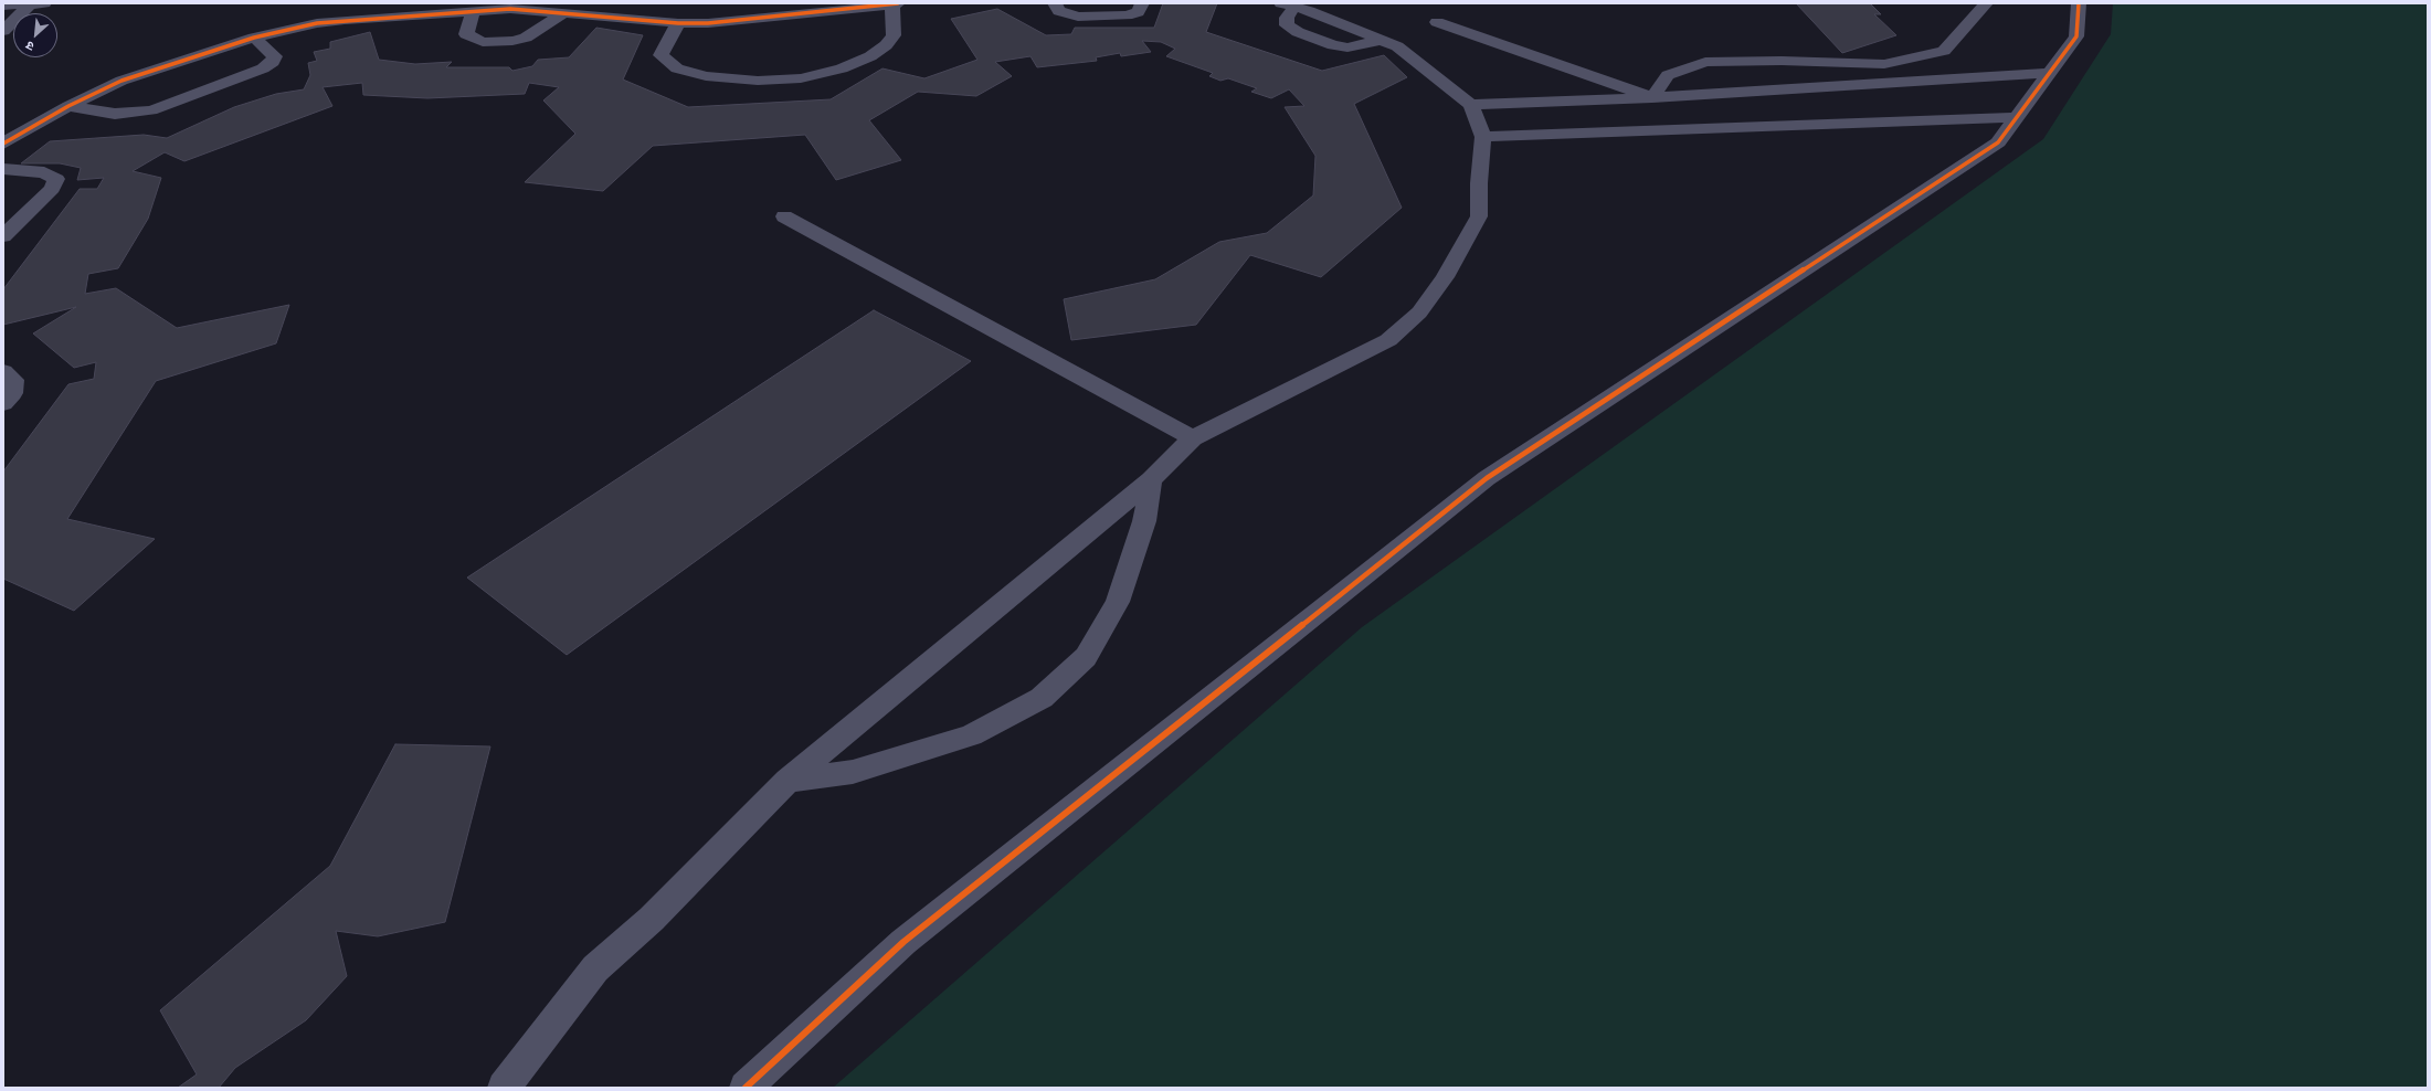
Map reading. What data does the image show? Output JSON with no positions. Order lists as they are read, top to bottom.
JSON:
{
  "north": "bottom left"
}
